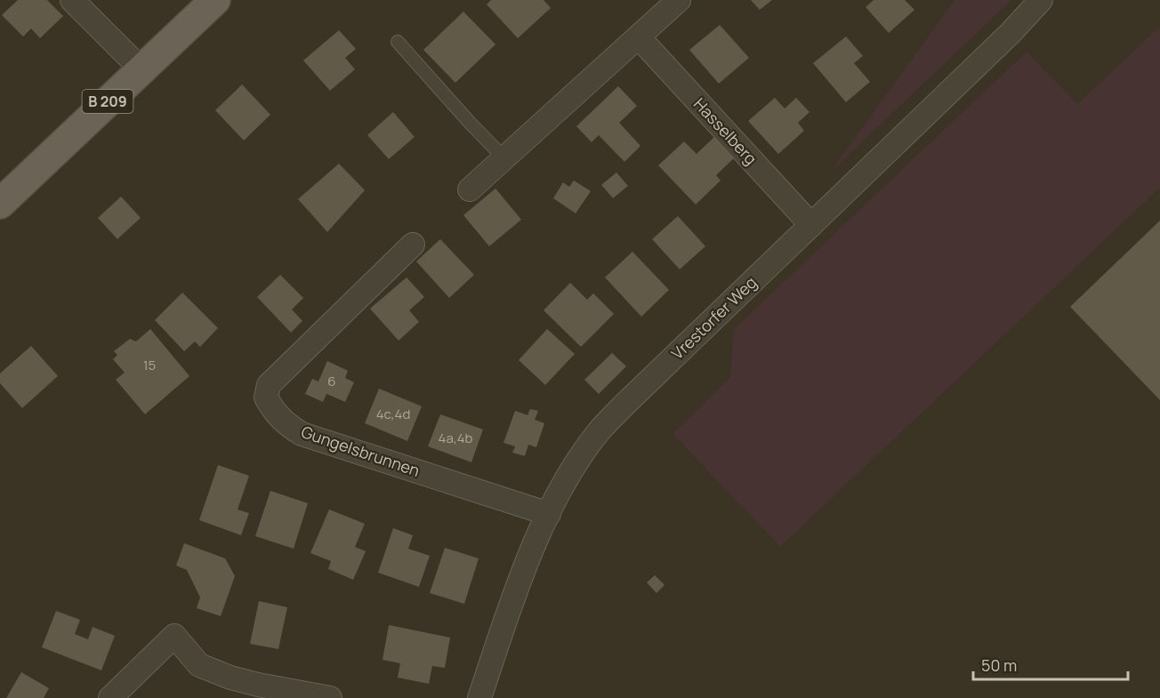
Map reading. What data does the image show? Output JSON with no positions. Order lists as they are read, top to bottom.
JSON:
{
  "streets": {
    "main road": ["B 209"],
    "street": ["Hasselberg", "Vrestorfer Weg", "Gungelsbrunnen"]
  },
  "crossings": [
    ["Hasselberg", "Vrestorfer Weg"],
    ["Vrestorfer Weg", "Gungelsbrunnen"]
  ],
  "house_numbers": [
    "15",
    "6",
    "4c,4d",
    "4a,4b"
  ],
  "scale_bar": "50 m"
}
